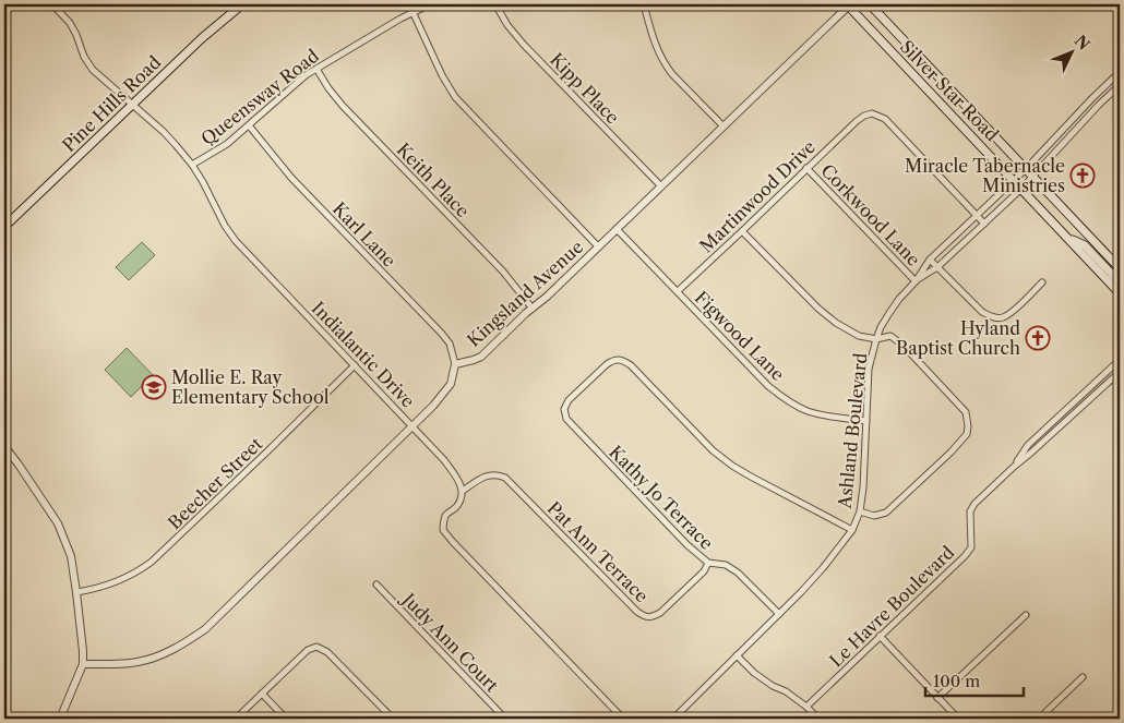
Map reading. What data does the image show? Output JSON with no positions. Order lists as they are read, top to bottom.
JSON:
{
  "streets": {
    "main road": ["Silver Star Road", "Pine Hills Road"],
    "street": [
      "Kipp Place",
      "Queensway Road",
      "Keith Place",
      "Martinwood Drive",
      "Corkwood Lane",
      "Karl Lane",
      "Kingsland Avenue",
      "Figwood Lane",
      "Indialantic Drive",
      "Ashland Boulevard",
      "Beecher Street",
      "Kathy Jo Terrace",
      "Pat Ann Terrace",
      "Le Havre Boulevard",
      "Judy Ann Court"
    ]
  },
  "crossings": [
    ["Kipp Place", "Kingsland Avenue"],
    ["Silver Star Road", "Kingsland Avenue"],
    ["Silver Star Road", "Ashland Boulevard"],
    ["Queensway Road", "Keith Place"],
    ["Queensway Road", "Karl Lane"],
    ["Queensway Road", "Indialantic Drive"],
    ["Pine Hills Road", "Indialantic Drive"],
    ["Keith Place", "Kingsland Avenue"],
    ["Martinwood Drive", "Corkwood Lane"],
    ["Martinwood Drive", "Figwood Lane"],
    ["Martinwood Drive", "Ashland Boulevard"],
    ["Corkwood Lane", "Ashland Boulevard"],
    ["Karl Lane", "Kingsland Avenue"],
    ["Kingsland Avenue", "Figwood Lane"],
    ["Kingsland Avenue", "Indialantic Drive"],
    ["Figwood Lane", "Ashland Boulevard"],
    ["Indialantic Drive", "Beecher Street"],
    ["Indialantic Drive", "Pat Ann Terrace"],
    ["Ashland Boulevard", "Kathy Jo Terrace"],
    ["Kathy Jo Terrace", "Pat Ann Terrace"]
  ],
  "places": {
    "church": ["Miracle Tabernacle Ministries", "Hyland Baptist Church"],
    "school or university": ["Mollie E. Ray Elementary School"]
  },
  "scale_bar": "100 m",
  "north": "top right"
}
